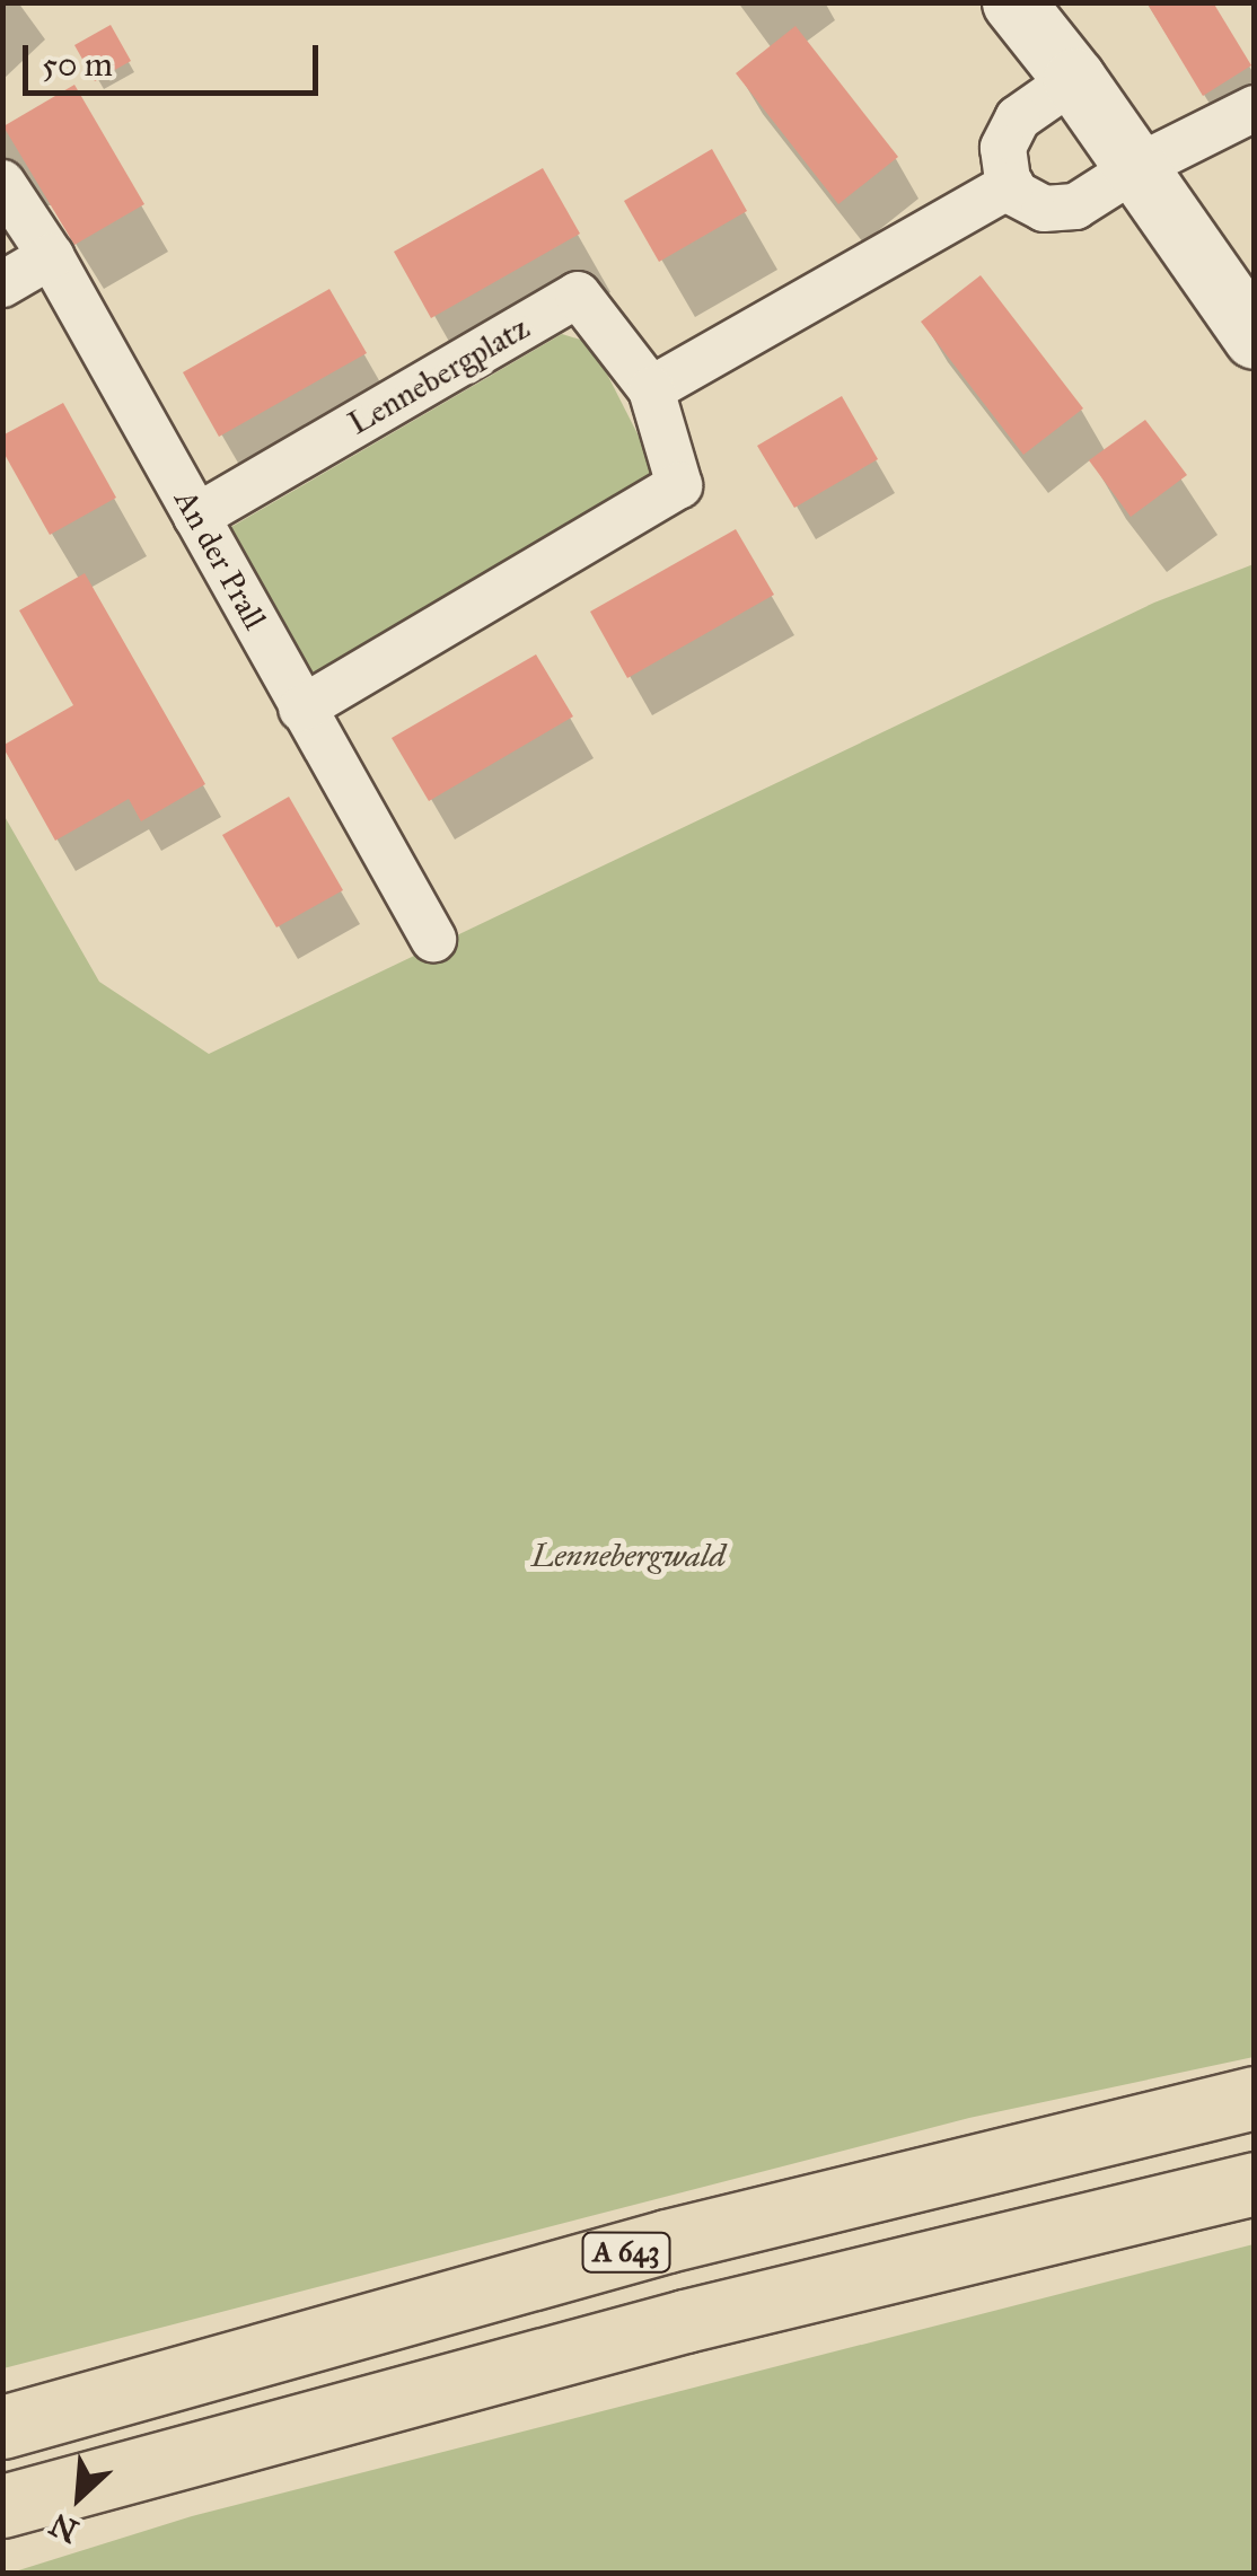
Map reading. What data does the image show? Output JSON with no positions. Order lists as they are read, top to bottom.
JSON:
{
  "streets": {
    "highway": ["A 643"],
    "street": ["Lennebergplatz", "An der Prall"]
  },
  "crossings": [
    ["Lennebergplatz", "An der Prall"]
  ],
  "parks": ["Lennebergwald"],
  "scale_bar": "50 m",
  "north": "bottom left"
}
